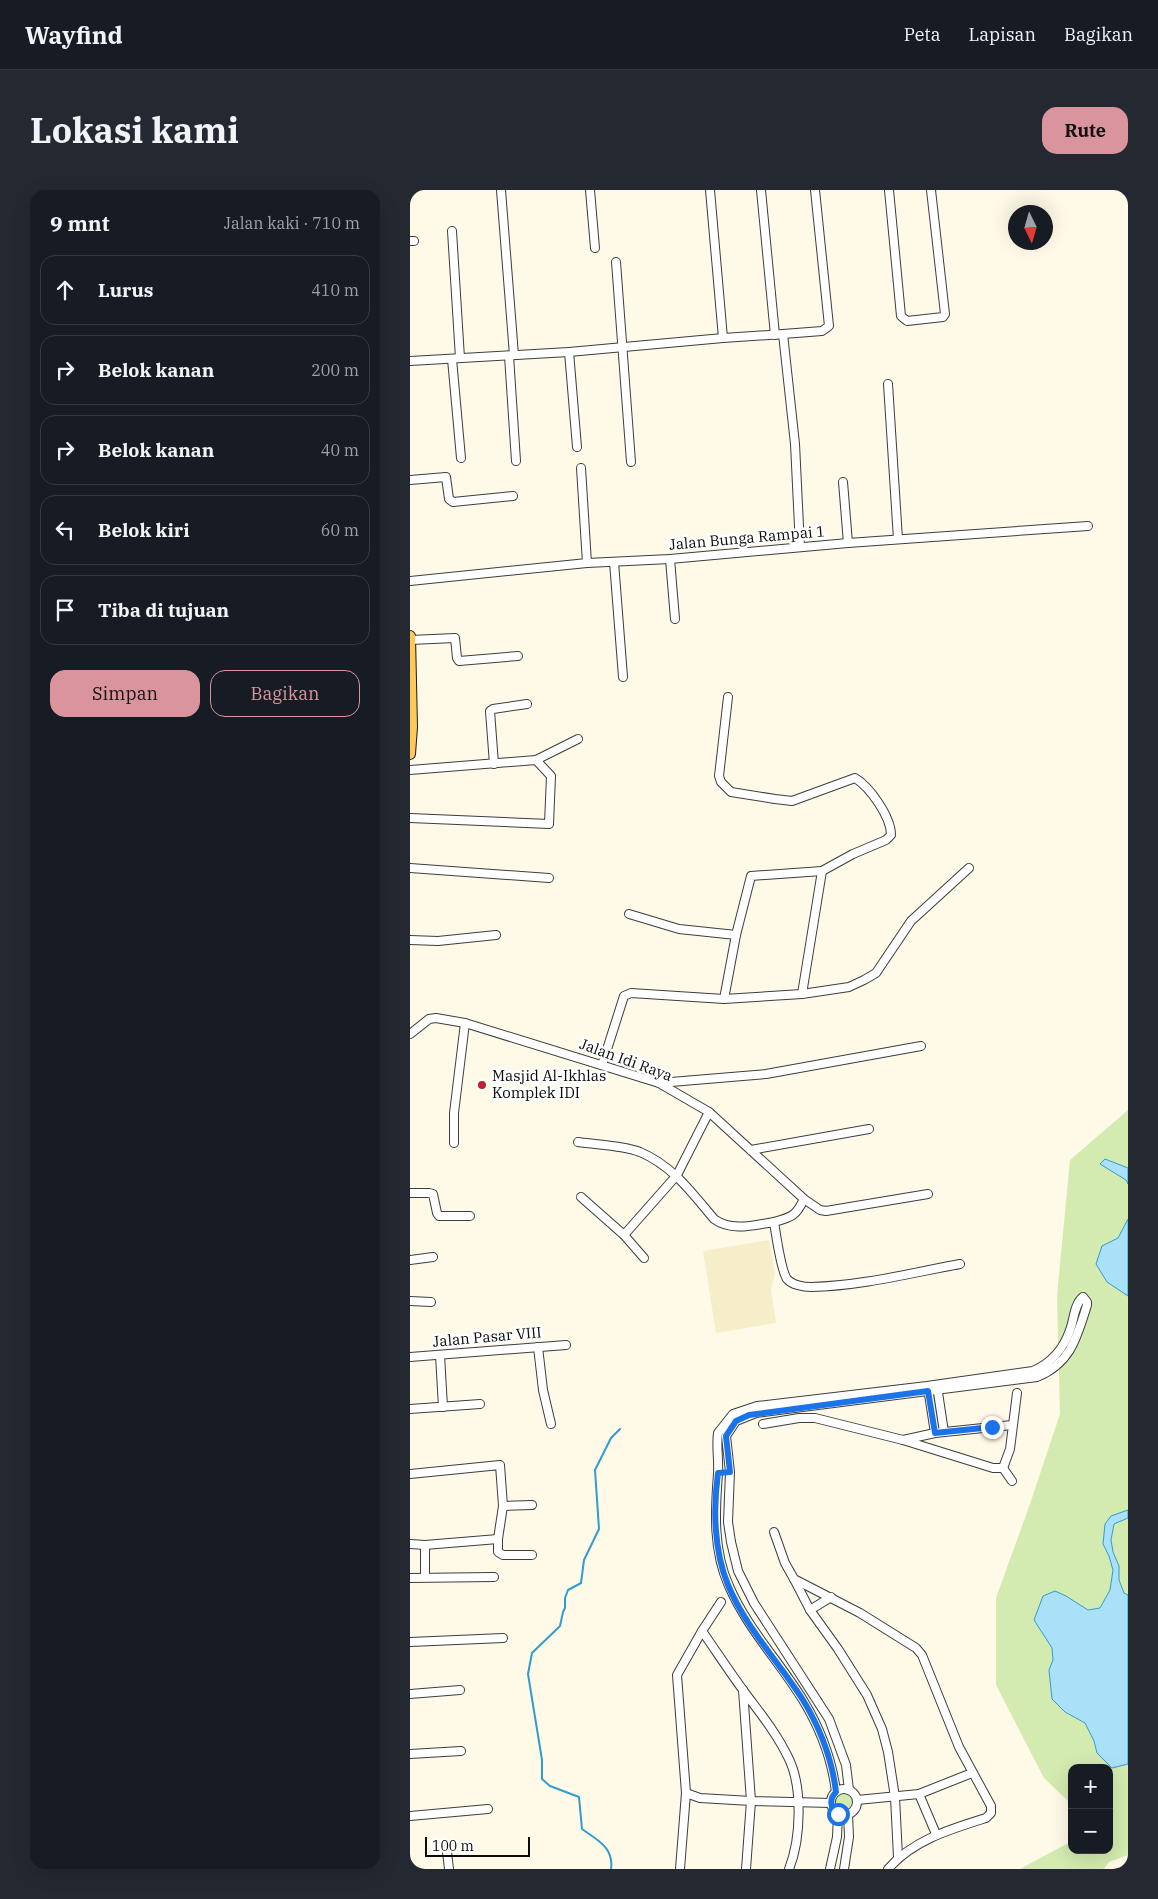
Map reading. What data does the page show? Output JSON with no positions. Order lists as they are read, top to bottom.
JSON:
{
  "streets": {
    "street": ["Jalan Bunga Rampai 1", "Jalan Idi Raya", "Jalan Pasar VIII"]
  },
  "places": ["Masjid Al-Ikhlas Komplek IDI"],
  "scale_bar": "100 m",
  "north": "bottom",
  "page": {
    "header": "Wayfind",
    "nav": ["Peta", "Lapisan", "Bagikan"],
    "title": "Lokasi kami",
    "buttons": [
      "Rute",
      ["Simpan", "Bagikan"]
    ],
    "heading": ["9 mnt", "Jalan kaki · 710 m"],
    "list": [
      ["Lurus", "410 m"],
      ["Belok kanan", "200 m"],
      ["Belok kanan", "40 m"],
      ["Belok kiri", "60 m"],
      "Tiba di tujuan"
    ],
    "map_buttons": ["+", "−"],
    "scale": "100 m"
  }
}
